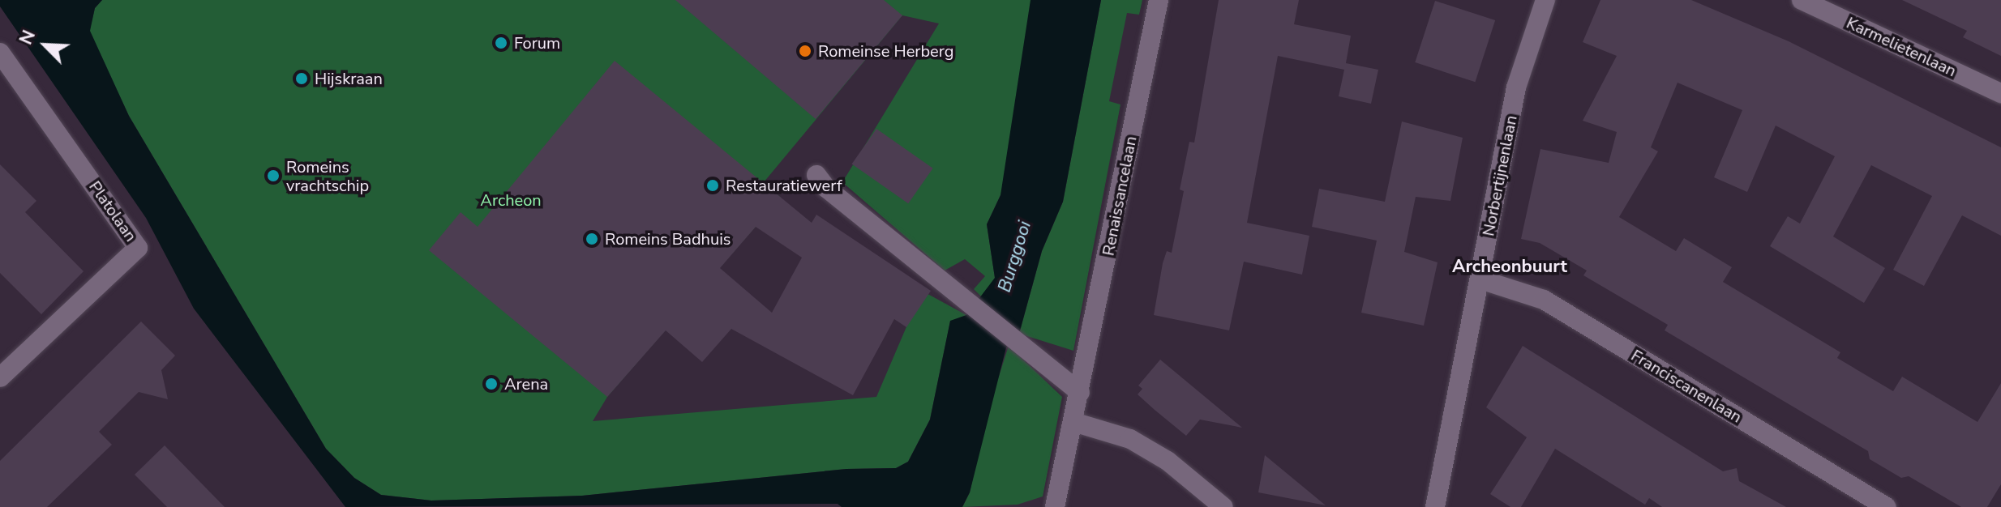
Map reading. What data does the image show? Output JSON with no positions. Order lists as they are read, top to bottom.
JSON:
{
  "streets": {
    "street": [
      "Karmelietenlaan",
      "Norbertijnenlaan",
      "Renaissancelaan",
      "Platolaan",
      "Franciscanenlaan"
    ]
  },
  "crossings": [
    ["Norbertijnenlaan", "Franciscanenlaan"]
  ],
  "districts": ["Archeonbuurt"],
  "water": ["Burggooi"],
  "parks": ["Archeon"],
  "places": [
    "Forum",
    "Romeinse Herberg",
    "Hijskraan",
    "Romeins vrachtschip",
    "Restauratiewerf",
    "Romeins Badhuis",
    "Arena"
  ],
  "north": "top left"
}
